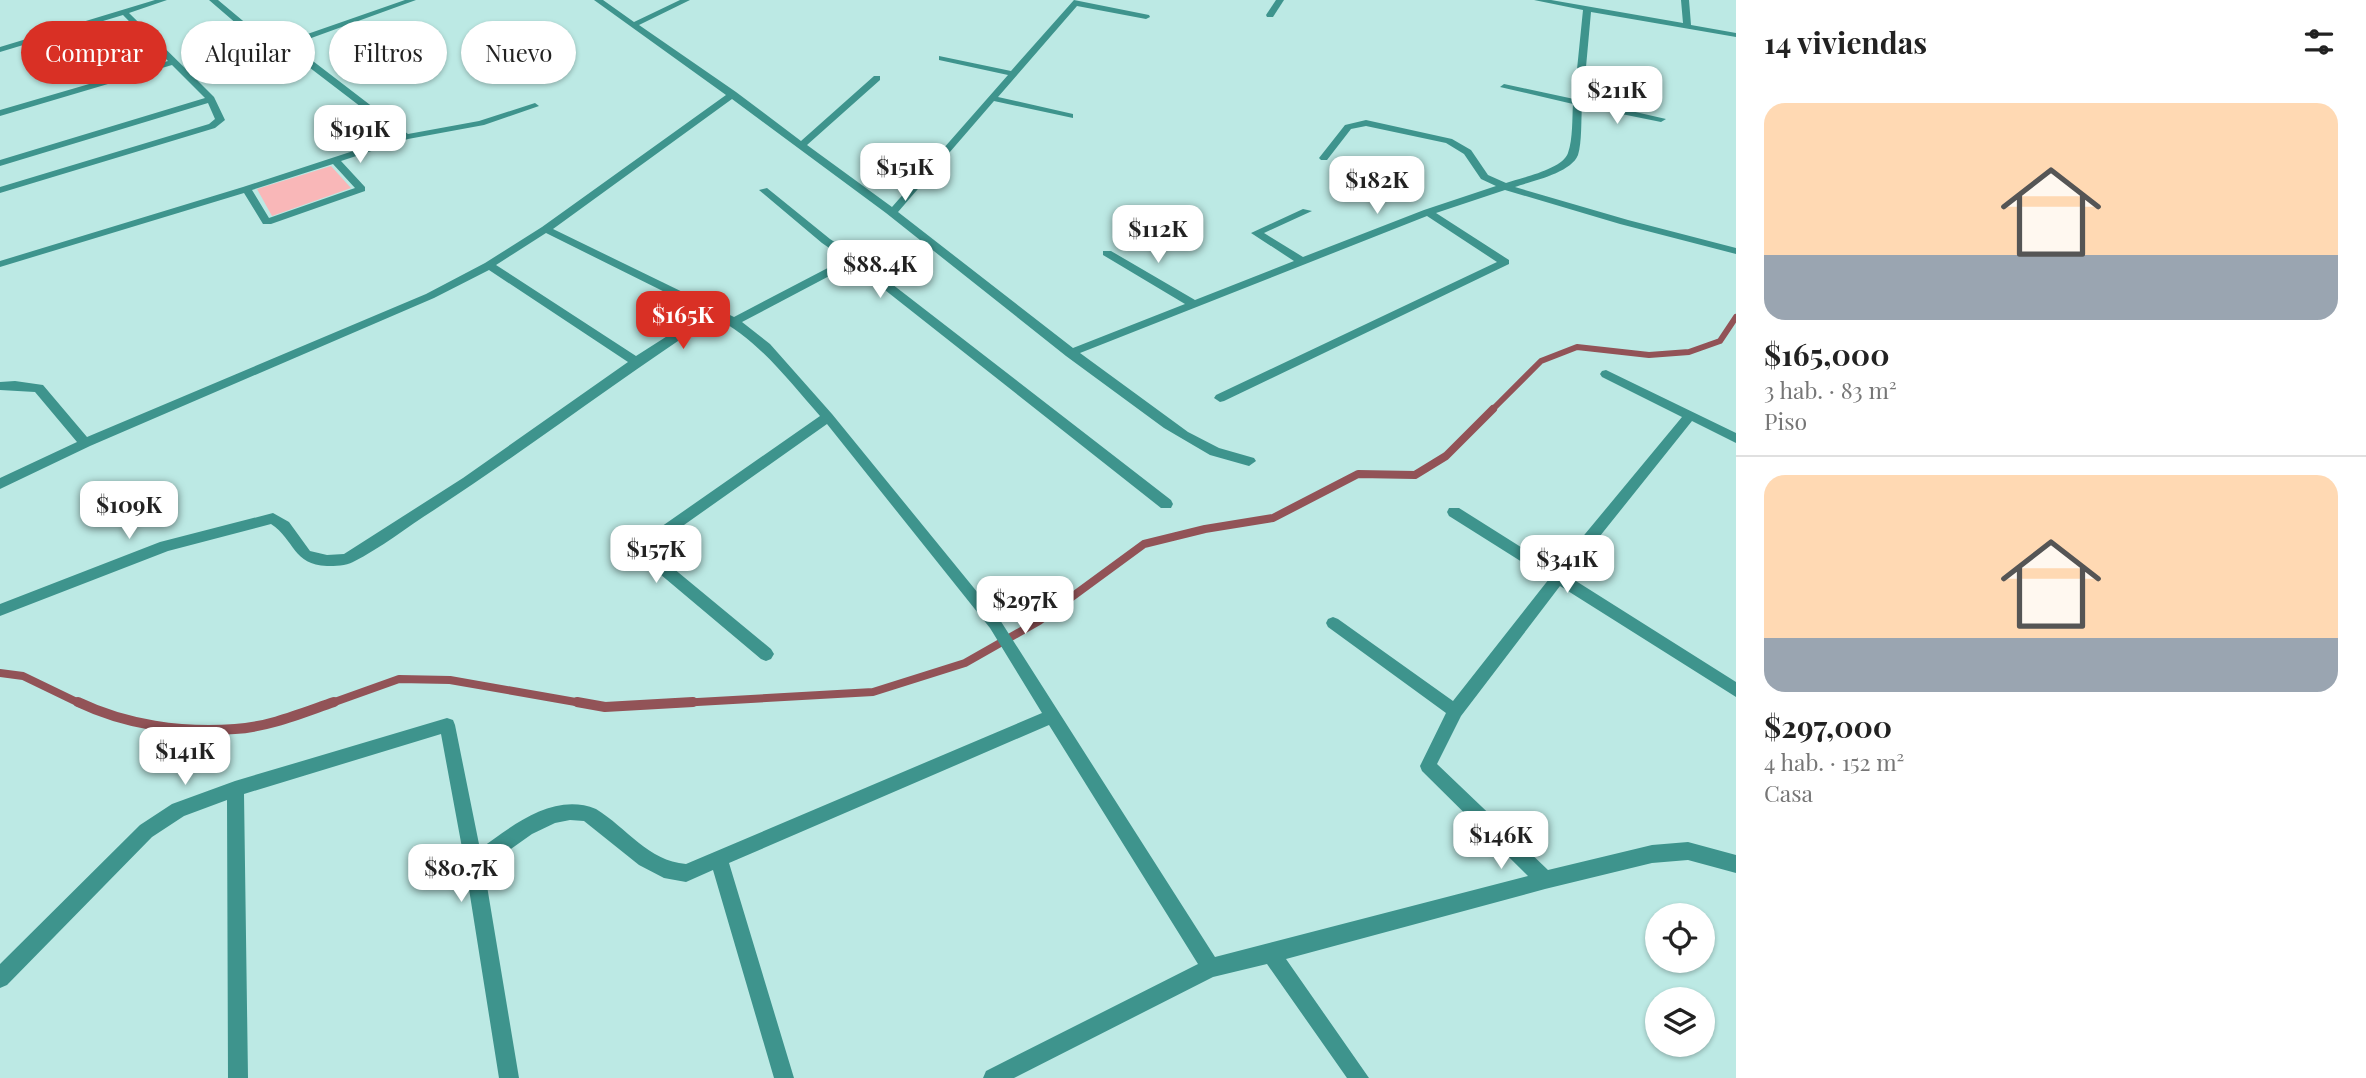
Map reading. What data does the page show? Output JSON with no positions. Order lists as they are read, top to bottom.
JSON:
{
  "page": {
    "heading": "14 viviendas",
    "chip": [
      "Comprar",
      "Alquilar",
      "Filtros",
      "Nuevo"
    ],
    "price": [
      "$211K",
      "$191K",
      "$151K",
      "$182K",
      "$112K",
      "$88.4K",
      "$165K",
      "$109K",
      "$157K",
      "$341K",
      "$297K",
      "$141K",
      "$146K",
      "$80.7K"
    ],
    "list": [
      {
        "name": "$165,000",
        "note": "3 hab. · 83 m² · Piso"
      },
      {
        "name": "$297,000",
        "note": "4 hab. · 152 m² · Casa"
      }
    ]
  }
}
